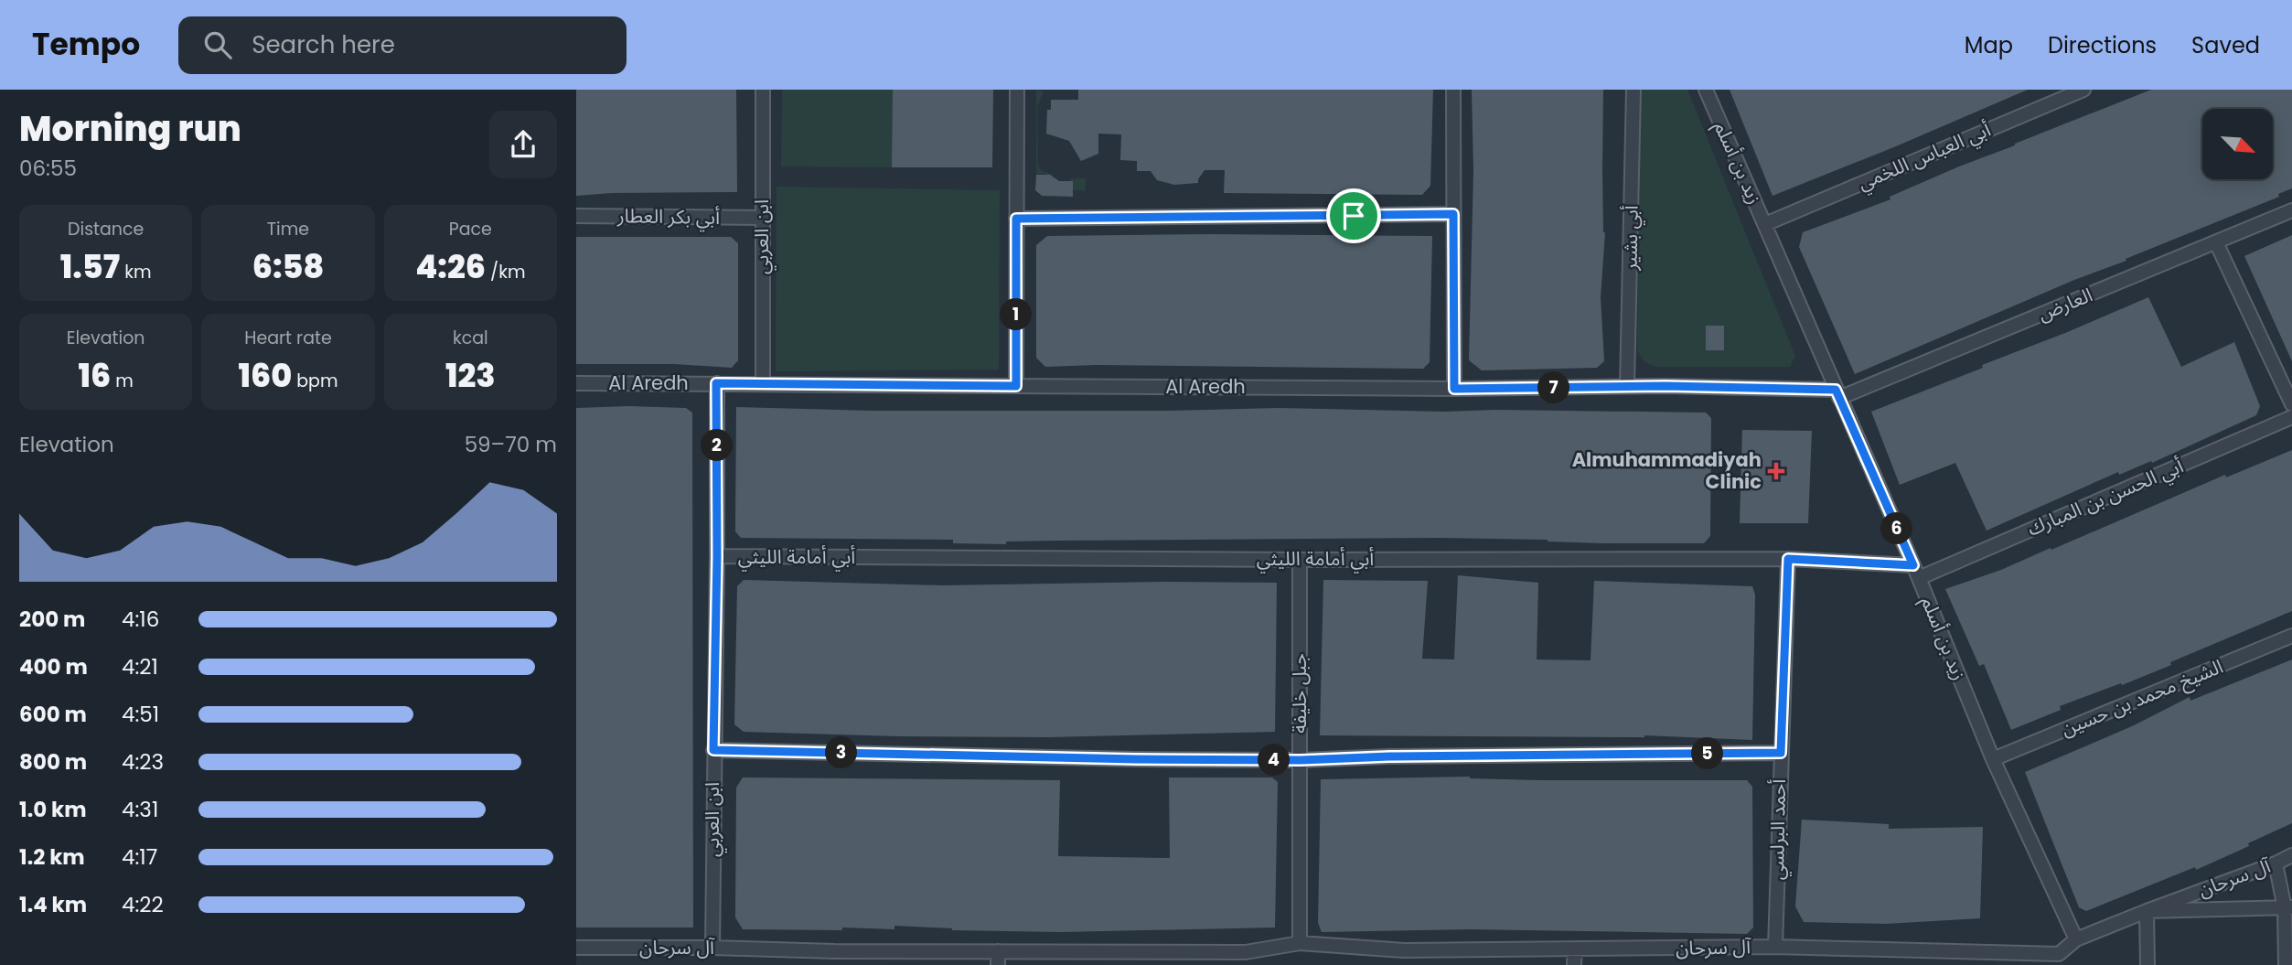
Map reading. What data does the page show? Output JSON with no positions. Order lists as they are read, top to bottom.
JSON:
{
  "streets": {
    "street": [
      "أبي العباس اللخمي",
      "زيد بن أسلم",
      "أبي بكر العطار",
      "ابن العربي",
      "أبي بشير",
      "العارض",
      "Al Aredh",
      "أبي الحسن بن المبارك",
      "أبي أمامة الليثي",
      "جبل خليفة",
      "الشيخ محمد بن حسين",
      "أحمد البرلسي",
      "آل سرحان"
    ]
  },
  "crossings": [
    ["أبي العباس اللخمي", "زيد بن أسلم"],
    ["زيد بن أسلم", "العارض"],
    ["زيد بن أسلم", "Al Aredh"],
    ["زيد بن أسلم", "أبي الحسن بن المبارك"],
    ["زيد بن أسلم", "أبي أمامة الليثي"],
    ["زيد بن أسلم", "الشيخ محمد بن حسين"],
    ["زيد بن أسلم", "آل سرحان"],
    ["أبي بكر العطار", "ابن العربي"],
    ["ابن العربي", "Al Aredh"],
    ["ابن العربي", "أبي أمامة الليثي"],
    ["ابن العربي", "آل سرحان"],
    ["أبي بشير", "Al Aredh"],
    ["العارض", "Al Aredh"],
    ["أبي أمامة الليثي", "جبل خليفة"],
    ["أبي أمامة الليثي", "أحمد البرلسي"],
    ["جبل خليفة", "آل سرحان"],
    ["أحمد البرلسي", "آل سرحان"]
  ],
  "places": {
    "health": ["Almuhammadiyah Clinic"]
  },
  "north": "bottom right",
  "page": {
    "header": "Tempo",
    "search": "Search here",
    "nav": ["Map", "Directions", "Saved"],
    "heading": ["Morning run", "06:55"],
    "stats": [
      ["Distance", "1.57 km"],
      ["Time", "6:58"],
      ["Pace", "4:26 /km"],
      ["Elevation", "16 m"],
      ["Heart rate", "160 bpm"],
      ["kcal", "123"]
    ],
    "pins": [
      "1",
      "7",
      "2",
      "6",
      "3",
      "5",
      "4"
    ],
    "chart": ["Elevation", "59–70 m"],
    "list": [
      {
        "name": "200 m",
        "note": "4:16"
      },
      {
        "name": "400 m",
        "note": "4:21"
      },
      {
        "name": "600 m",
        "note": "4:51"
      },
      {
        "name": "800 m",
        "note": "4:23"
      },
      {
        "name": "1.0 km",
        "note": "4:31"
      },
      {
        "name": "1.2 km",
        "note": "4:17"
      },
      {
        "name": "1.4 km",
        "note": "4:22"
      }
    ]
  }
}
